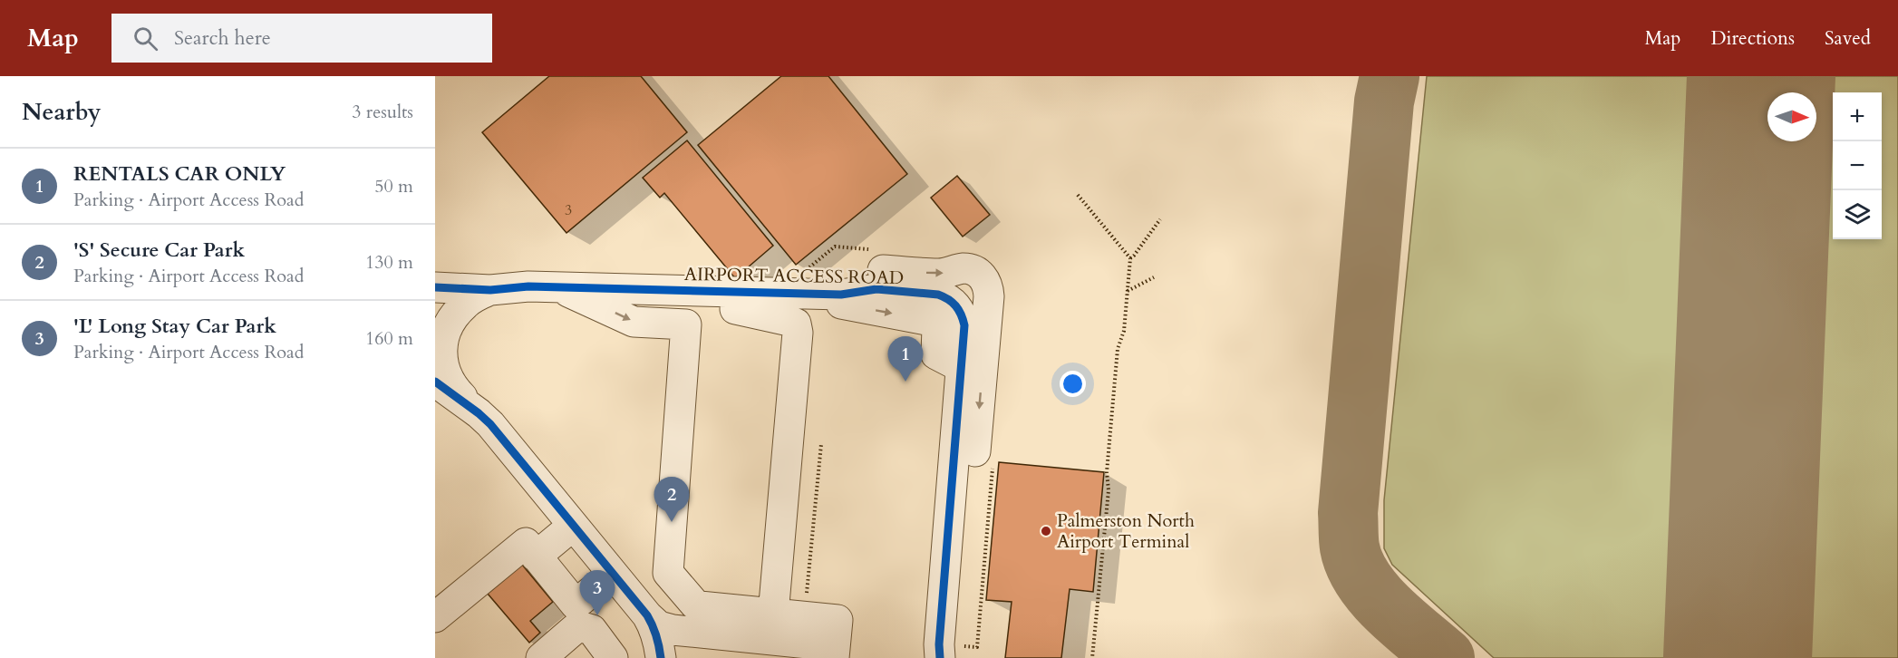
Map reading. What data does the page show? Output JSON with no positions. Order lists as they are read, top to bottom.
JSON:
{
  "streets": {
    "street": ["AIRPORT ACCESS ROAD"]
  },
  "places": ["Palmerston North Airport Terminal"],
  "house_numbers": ["3"],
  "north": "right",
  "page": {
    "header": "Map",
    "search": "Search here",
    "nav": ["Map", "Directions", "Saved"],
    "heading": ["Nearby", "3 results"],
    "map_buttons": ["+", "−"],
    "list": [
      {
        "mark": "1",
        "name": "RENTALS CAR ONLY",
        "note": "Parking · Airport Access Road",
        "value": "50 m"
      },
      {
        "mark": "2",
        "name": "'S' Secure Car Park",
        "note": "Parking · Airport Access Road",
        "value": "130 m"
      },
      {
        "mark": "3",
        "name": "'L' Long Stay Car Park",
        "note": "Parking · Airport Access Road",
        "value": "160 m"
      }
    ],
    "pins": ["1", "2", "3"]
  }
}
